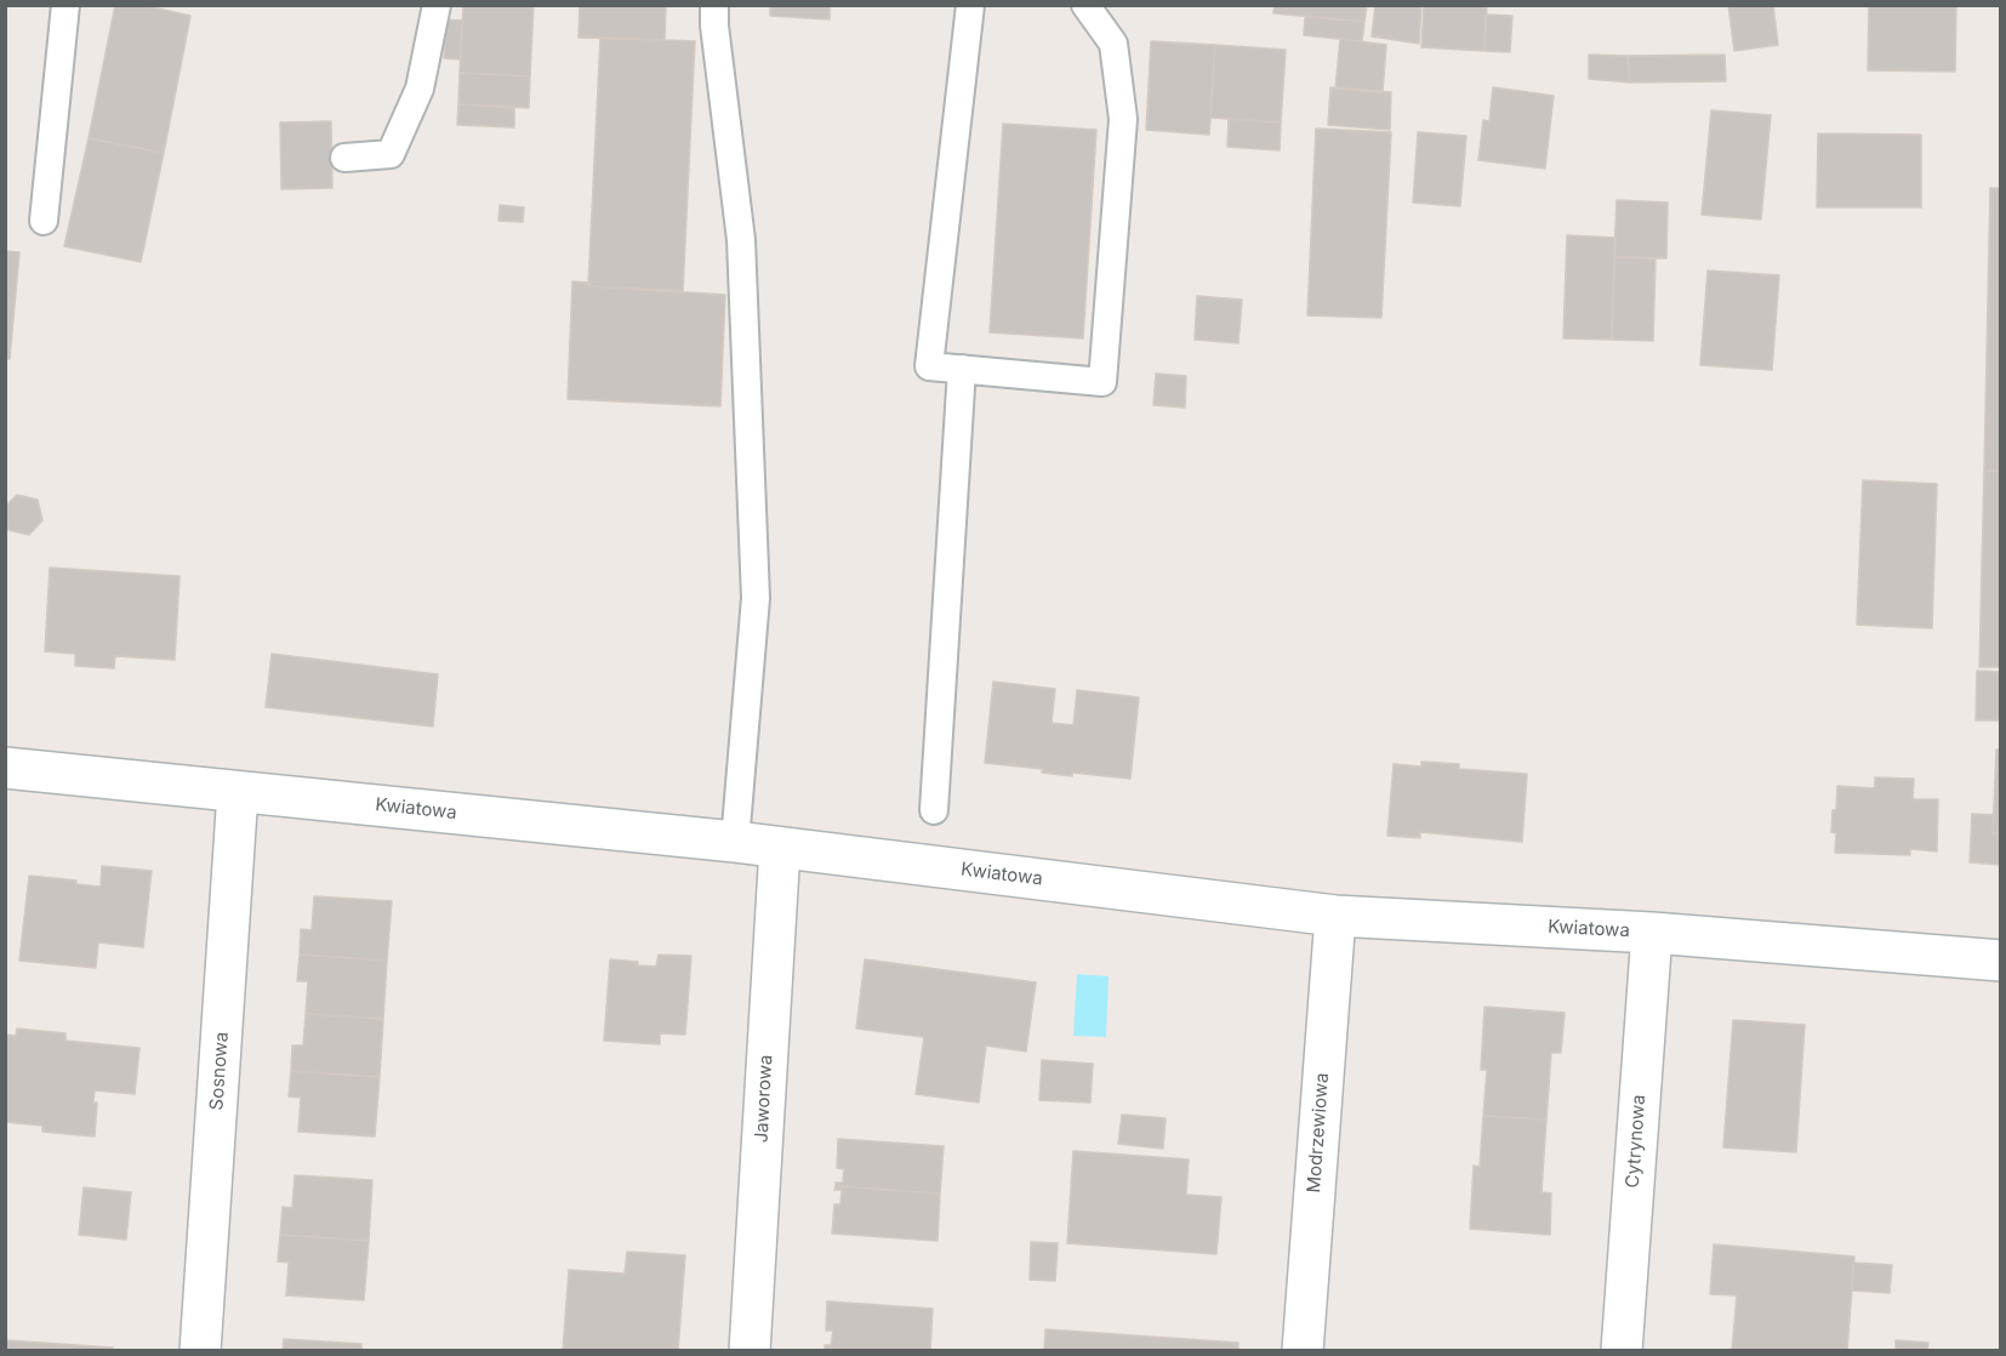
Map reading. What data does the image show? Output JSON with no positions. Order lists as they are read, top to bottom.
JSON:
{
  "streets": {
    "street": [
      "Kwiatowa",
      "Sosnowa",
      "Jaworowa",
      "Modrzewiowa",
      "Cytrynowa"
    ]
  },
  "crossings": [
    ["Kwiatowa", "Sosnowa"],
    ["Kwiatowa", "Jaworowa"],
    ["Kwiatowa", "Modrzewiowa"],
    ["Kwiatowa", "Cytrynowa"]
  ]
}
